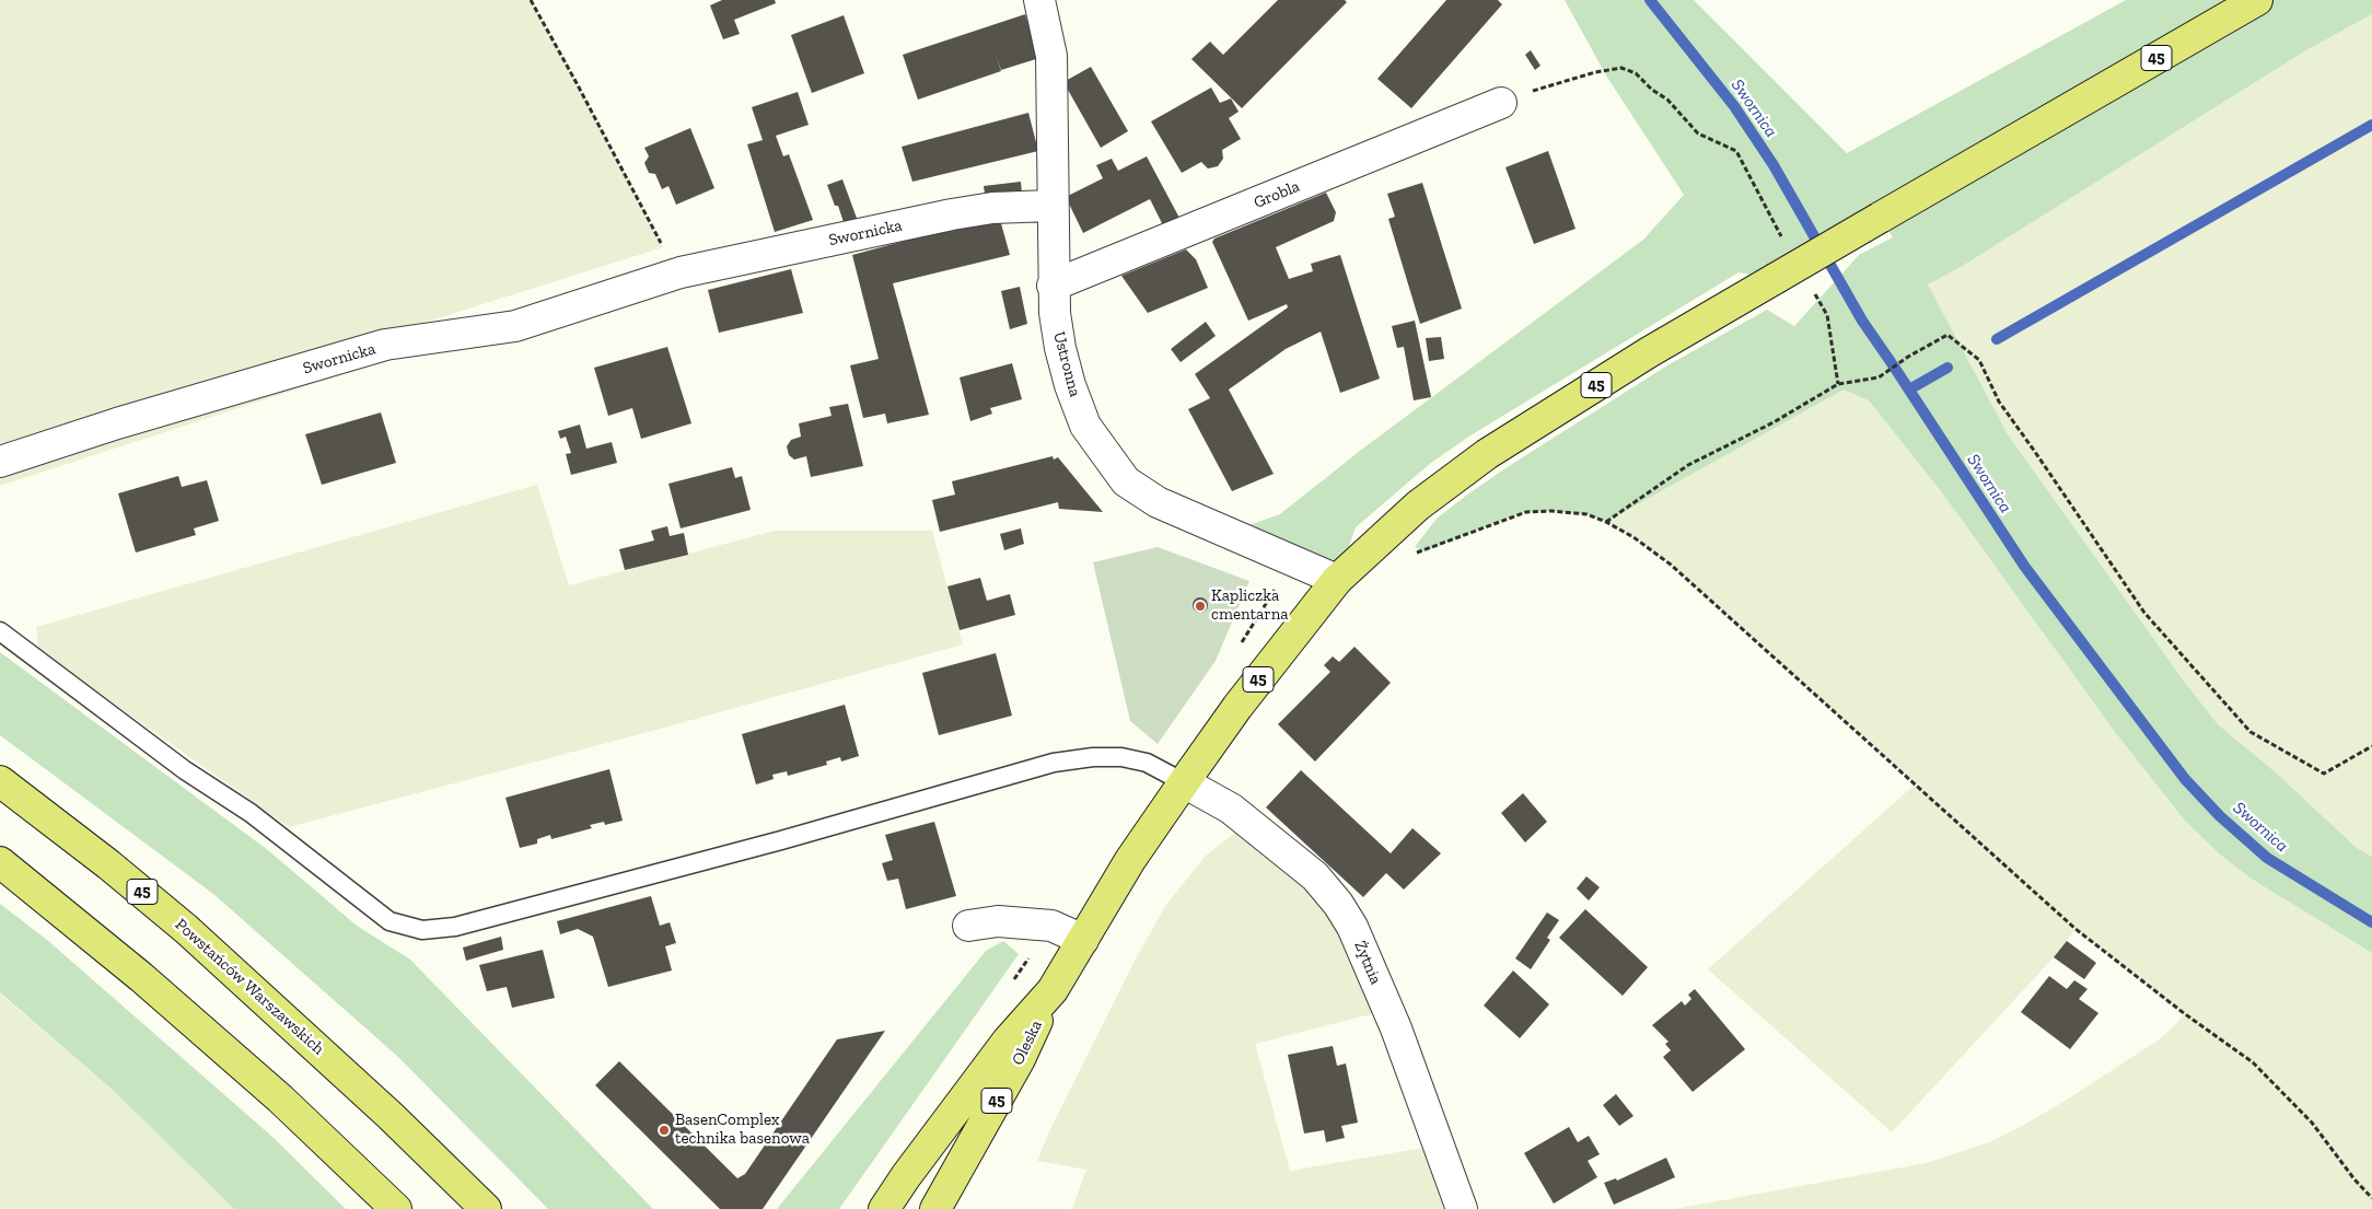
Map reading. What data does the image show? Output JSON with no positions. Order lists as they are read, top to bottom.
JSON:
{
  "streets": {
    "main road": ["45", "Powstańców Warszawskich", "Oleska"],
    "street": [
      "Grobla",
      "Swornicka",
      "Ustronna",
      "Żytnia"
    ]
  },
  "crossings": [
    ["45", "Ustronna"],
    ["45", "Żytnia"],
    ["45", "Oleska"],
    ["Grobla", "Ustronna"],
    ["Swornicka", "Ustronna"]
  ],
  "water": ["Swornica"],
  "places": ["Kapliczka cmentarna", "BasenComplex technika basenowa"]
}
